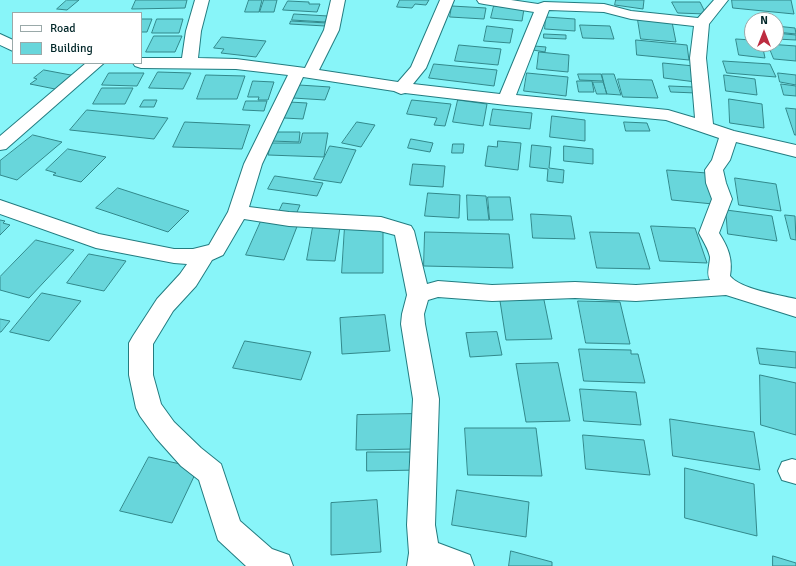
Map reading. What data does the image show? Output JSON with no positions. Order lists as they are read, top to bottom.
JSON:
{
  "legend": ["Road", "Building"],
  "north": "top"
}
